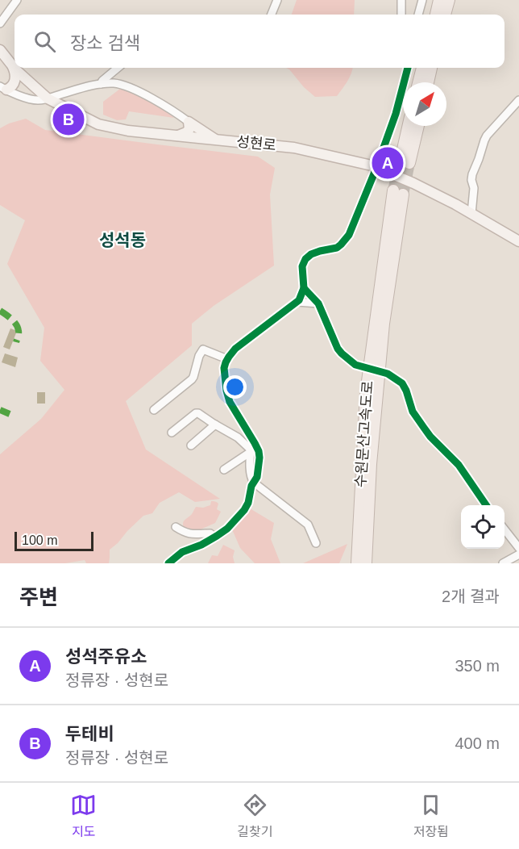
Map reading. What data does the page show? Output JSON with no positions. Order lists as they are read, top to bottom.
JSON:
{
  "streets": {
    "highway": ["수원문산고속도로"],
    "main road": ["성현로"]
  },
  "districts": ["성석동"],
  "scale_bar": "100 m",
  "north": "top right",
  "page": {
    "search": "장소 검색",
    "pins": ["B", "A"],
    "scale": "100 m",
    "heading": ["주변", "2개 결과"],
    "list": [
      {
        "mark": "A",
        "name": "성석주유소",
        "note": "정류장 · 성현로",
        "value": "350 m"
      },
      {
        "mark": "B",
        "name": "두테비",
        "note": "정류장 · 성현로",
        "value": "400 m"
      }
    ],
    "nav": ["지도", "길찾기", "저장됨"]
  }
}
